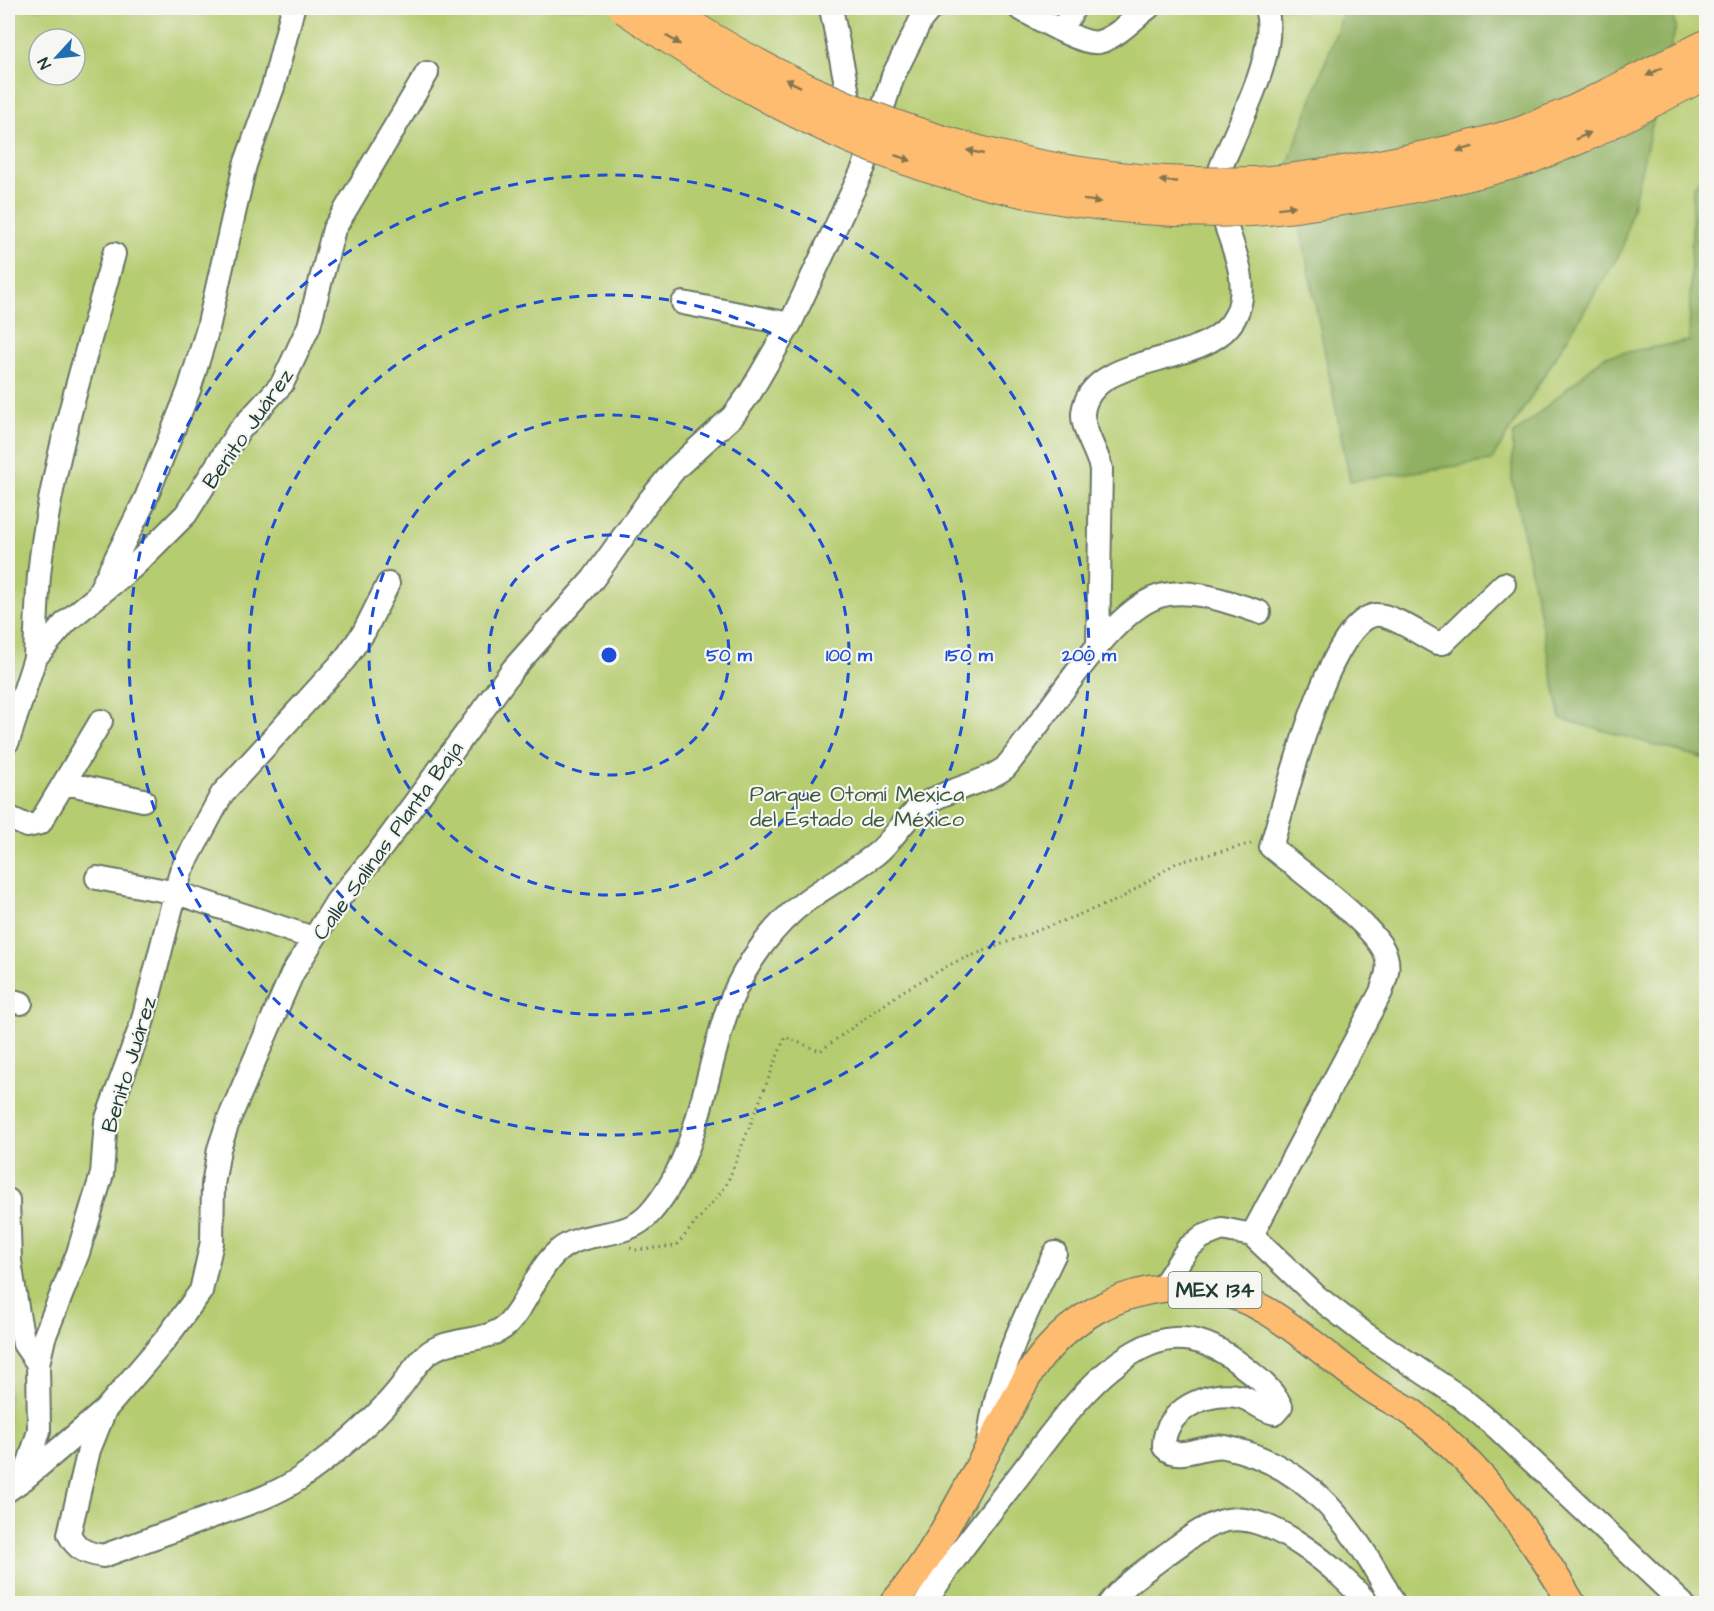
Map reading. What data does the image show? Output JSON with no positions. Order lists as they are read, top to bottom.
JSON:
{
  "streets": {
    "main road": ["MEX 134"],
    "street": ["Benito Juárez", "Calle Salinas Planta Baja"]
  },
  "crossings": [
    ["Benito Juárez", "Calle Salinas Planta Baja"]
  ],
  "parks": ["Parque Otomí Mexica del Estado de México"],
  "north": "bottom left",
  "rings": [
    "50 m",
    "100 m",
    "150 m",
    "200 m"
  ]
}
